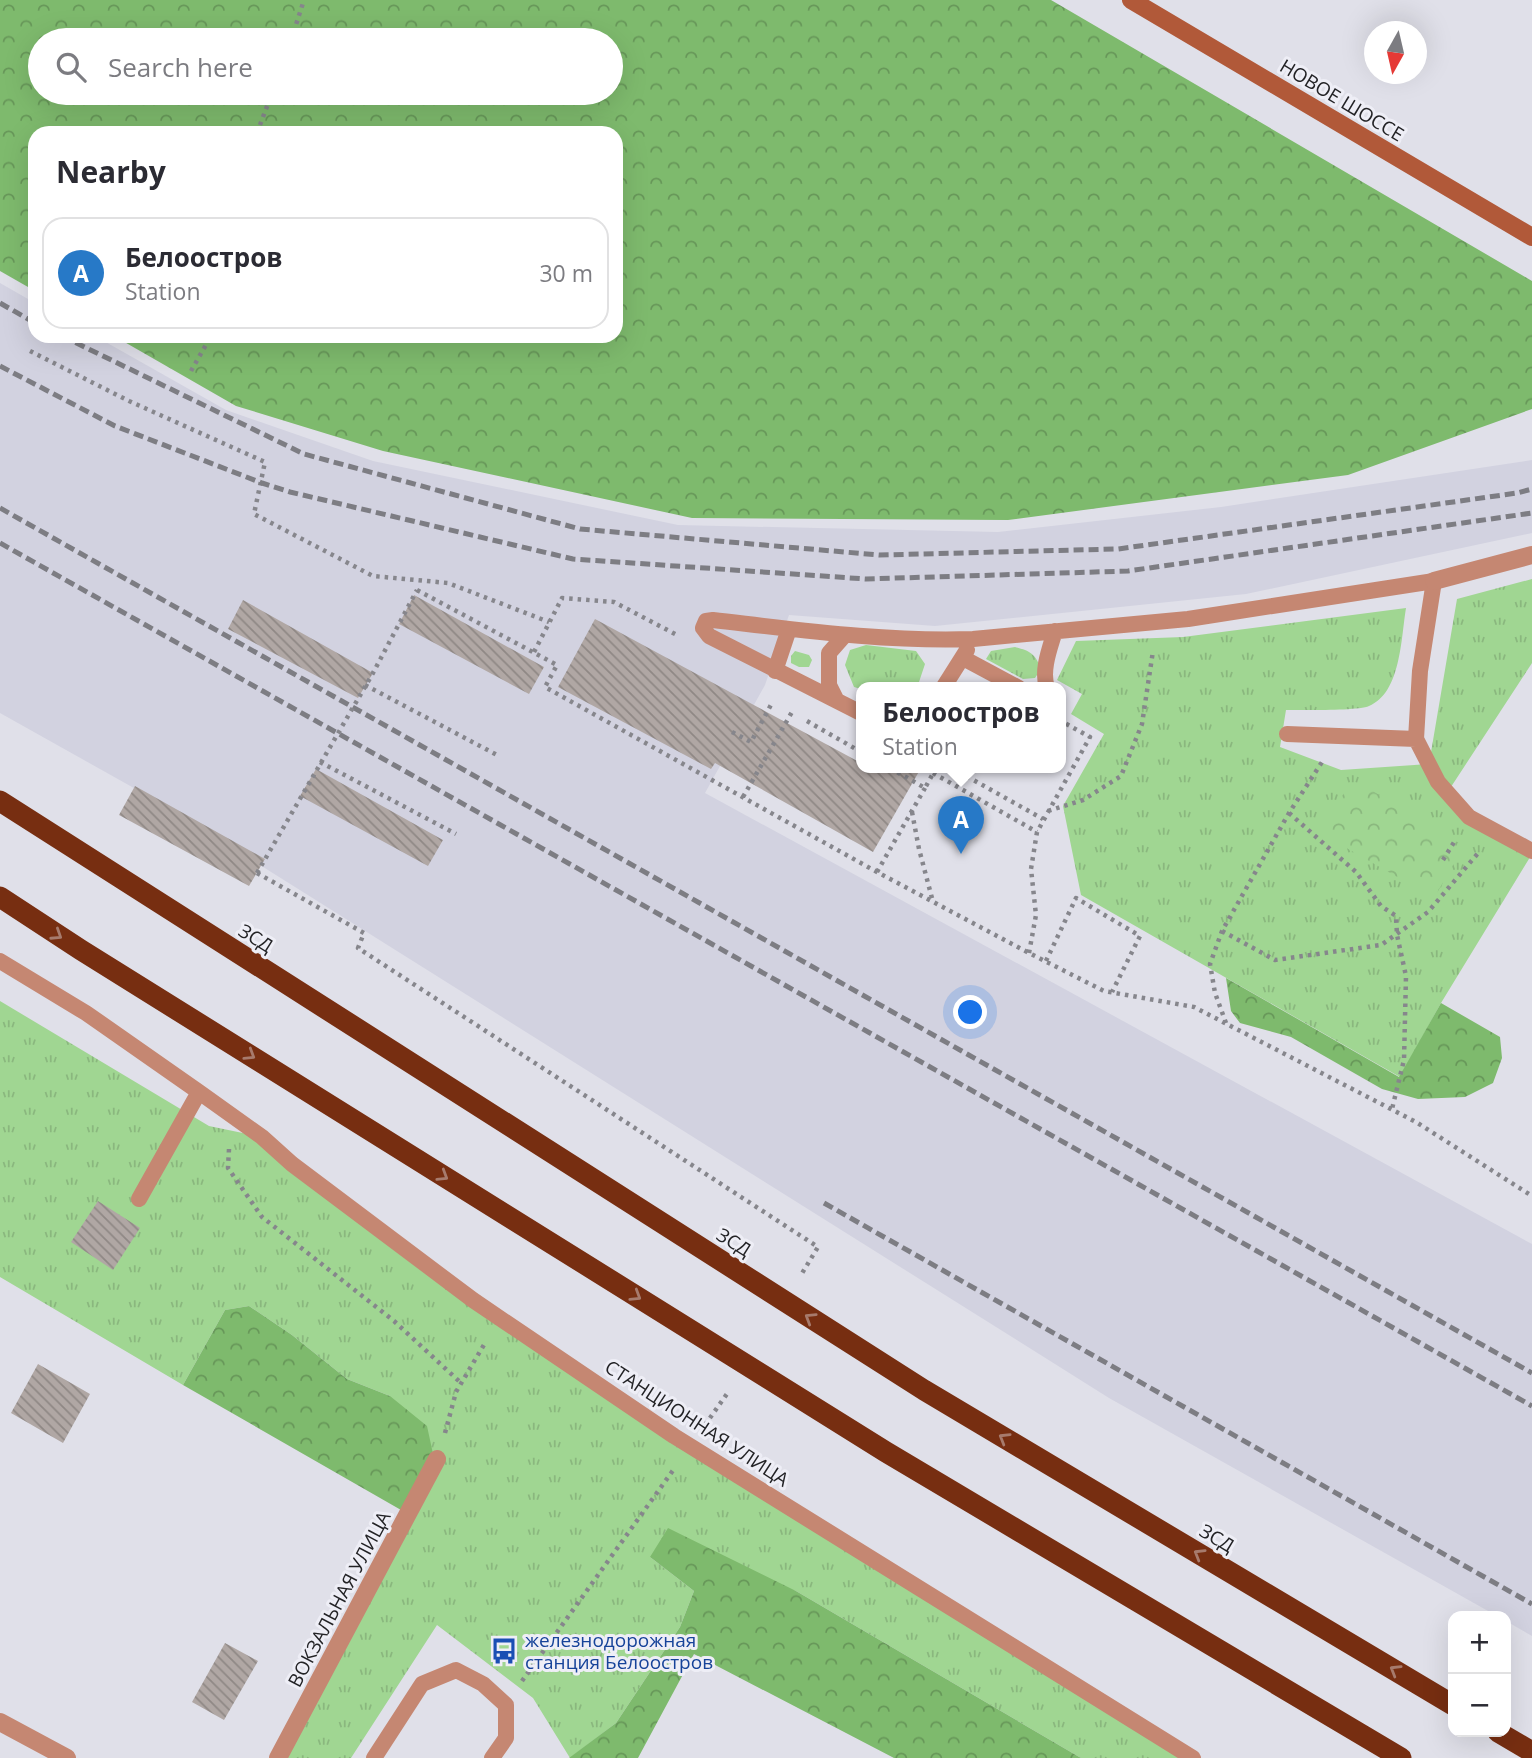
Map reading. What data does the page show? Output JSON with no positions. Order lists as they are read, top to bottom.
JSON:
{
  "streets": {
    "highway": ["ЗСД"],
    "main road": ["НОВОЕ ШОССЕ"],
    "street": ["ВОКЗАЛЬНАЯ УЛИЦА"],
    "lane": ["СТАНЦИОННАЯ УЛИЦА"]
  },
  "places": {
    "bus stop": ["железнодорожная станция Белоостров"]
  },
  "north": "bottom",
  "page": {
    "search": "Search here",
    "heading": "Nearby",
    "list": [
      {
        "mark": "A",
        "name": "Белоостров",
        "note": "Station",
        "value": "30 m"
      }
    ],
    "popup": ["Белоостров", "Station"],
    "pins": "A",
    "map_buttons": ["+", "−"]
  }
}
